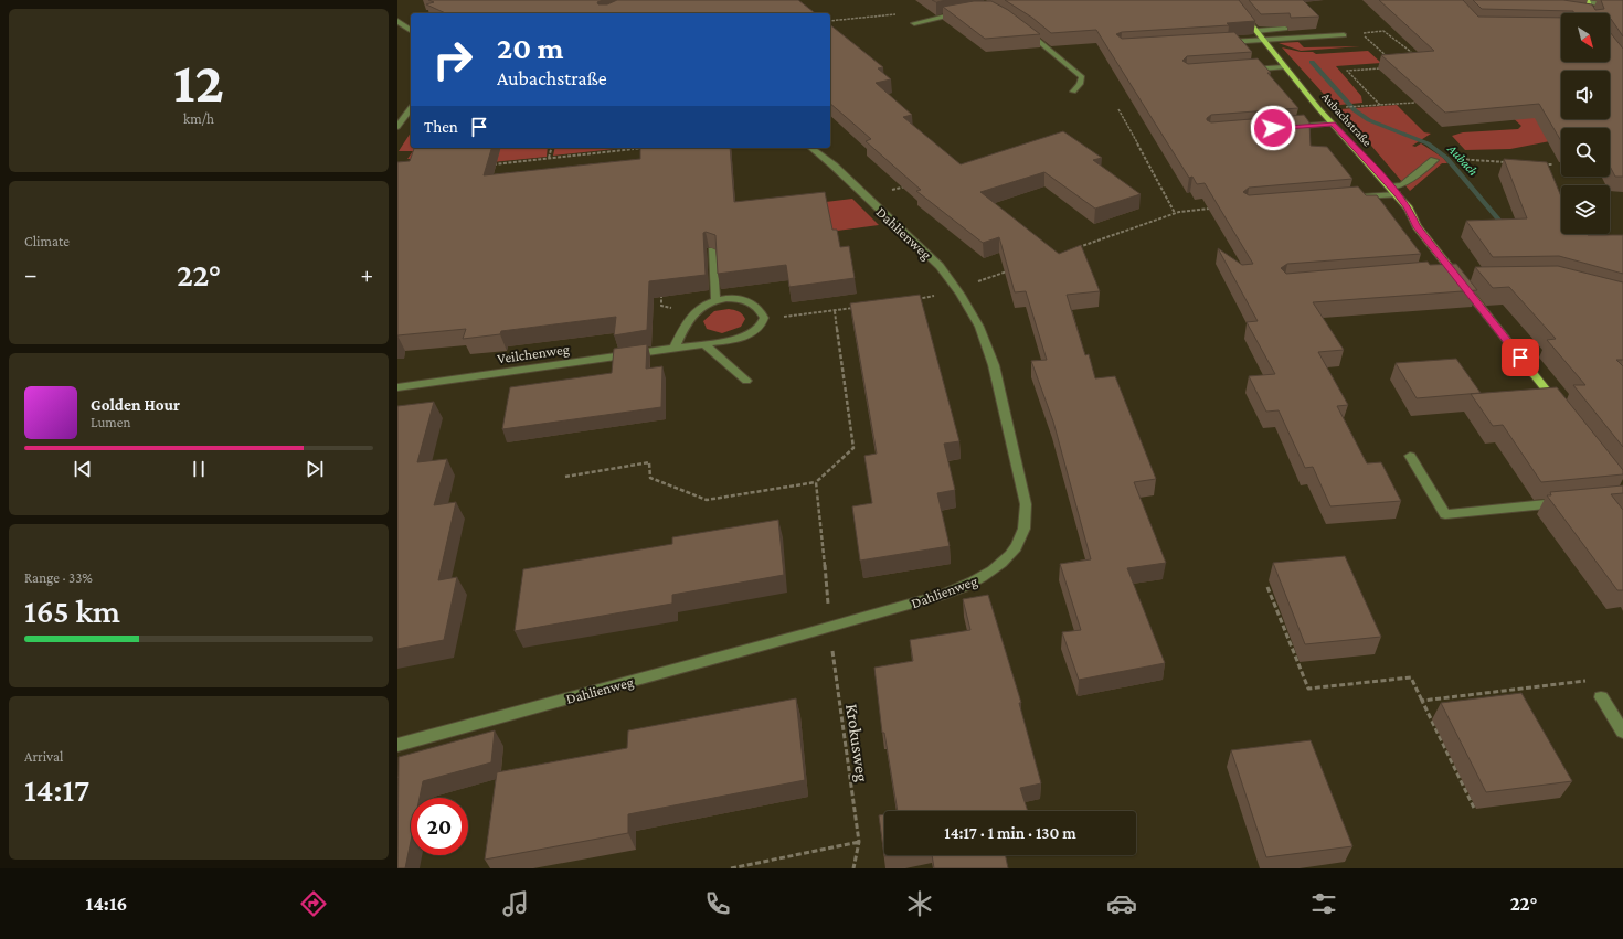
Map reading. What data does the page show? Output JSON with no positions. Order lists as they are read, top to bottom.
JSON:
{
  "streets": {
    "main road": ["Aubachstraße"],
    "street": ["Dahlienweg", "Veilchenweg"],
    "path": ["Krokusweg"]
  },
  "water": ["Aubach"],
  "north": "bottom right",
  "page": {
    "tile": [
      ["12", "km/h"],
      "Climate",
      ["Range · 33%", "165 km"],
      ["Arrival", "14:17"]
    ],
    "turn": ["20 m", "Aubachstraße"],
    "then": "Then",
    "heat": ["−", "22°", "+"],
    "song": ["Golden Hour", "Lumen"],
    "limit": "20",
    "trip": "14:17 · 1 min · 130 m",
    "tabs": ["14:16", "22°"]
  }
}
